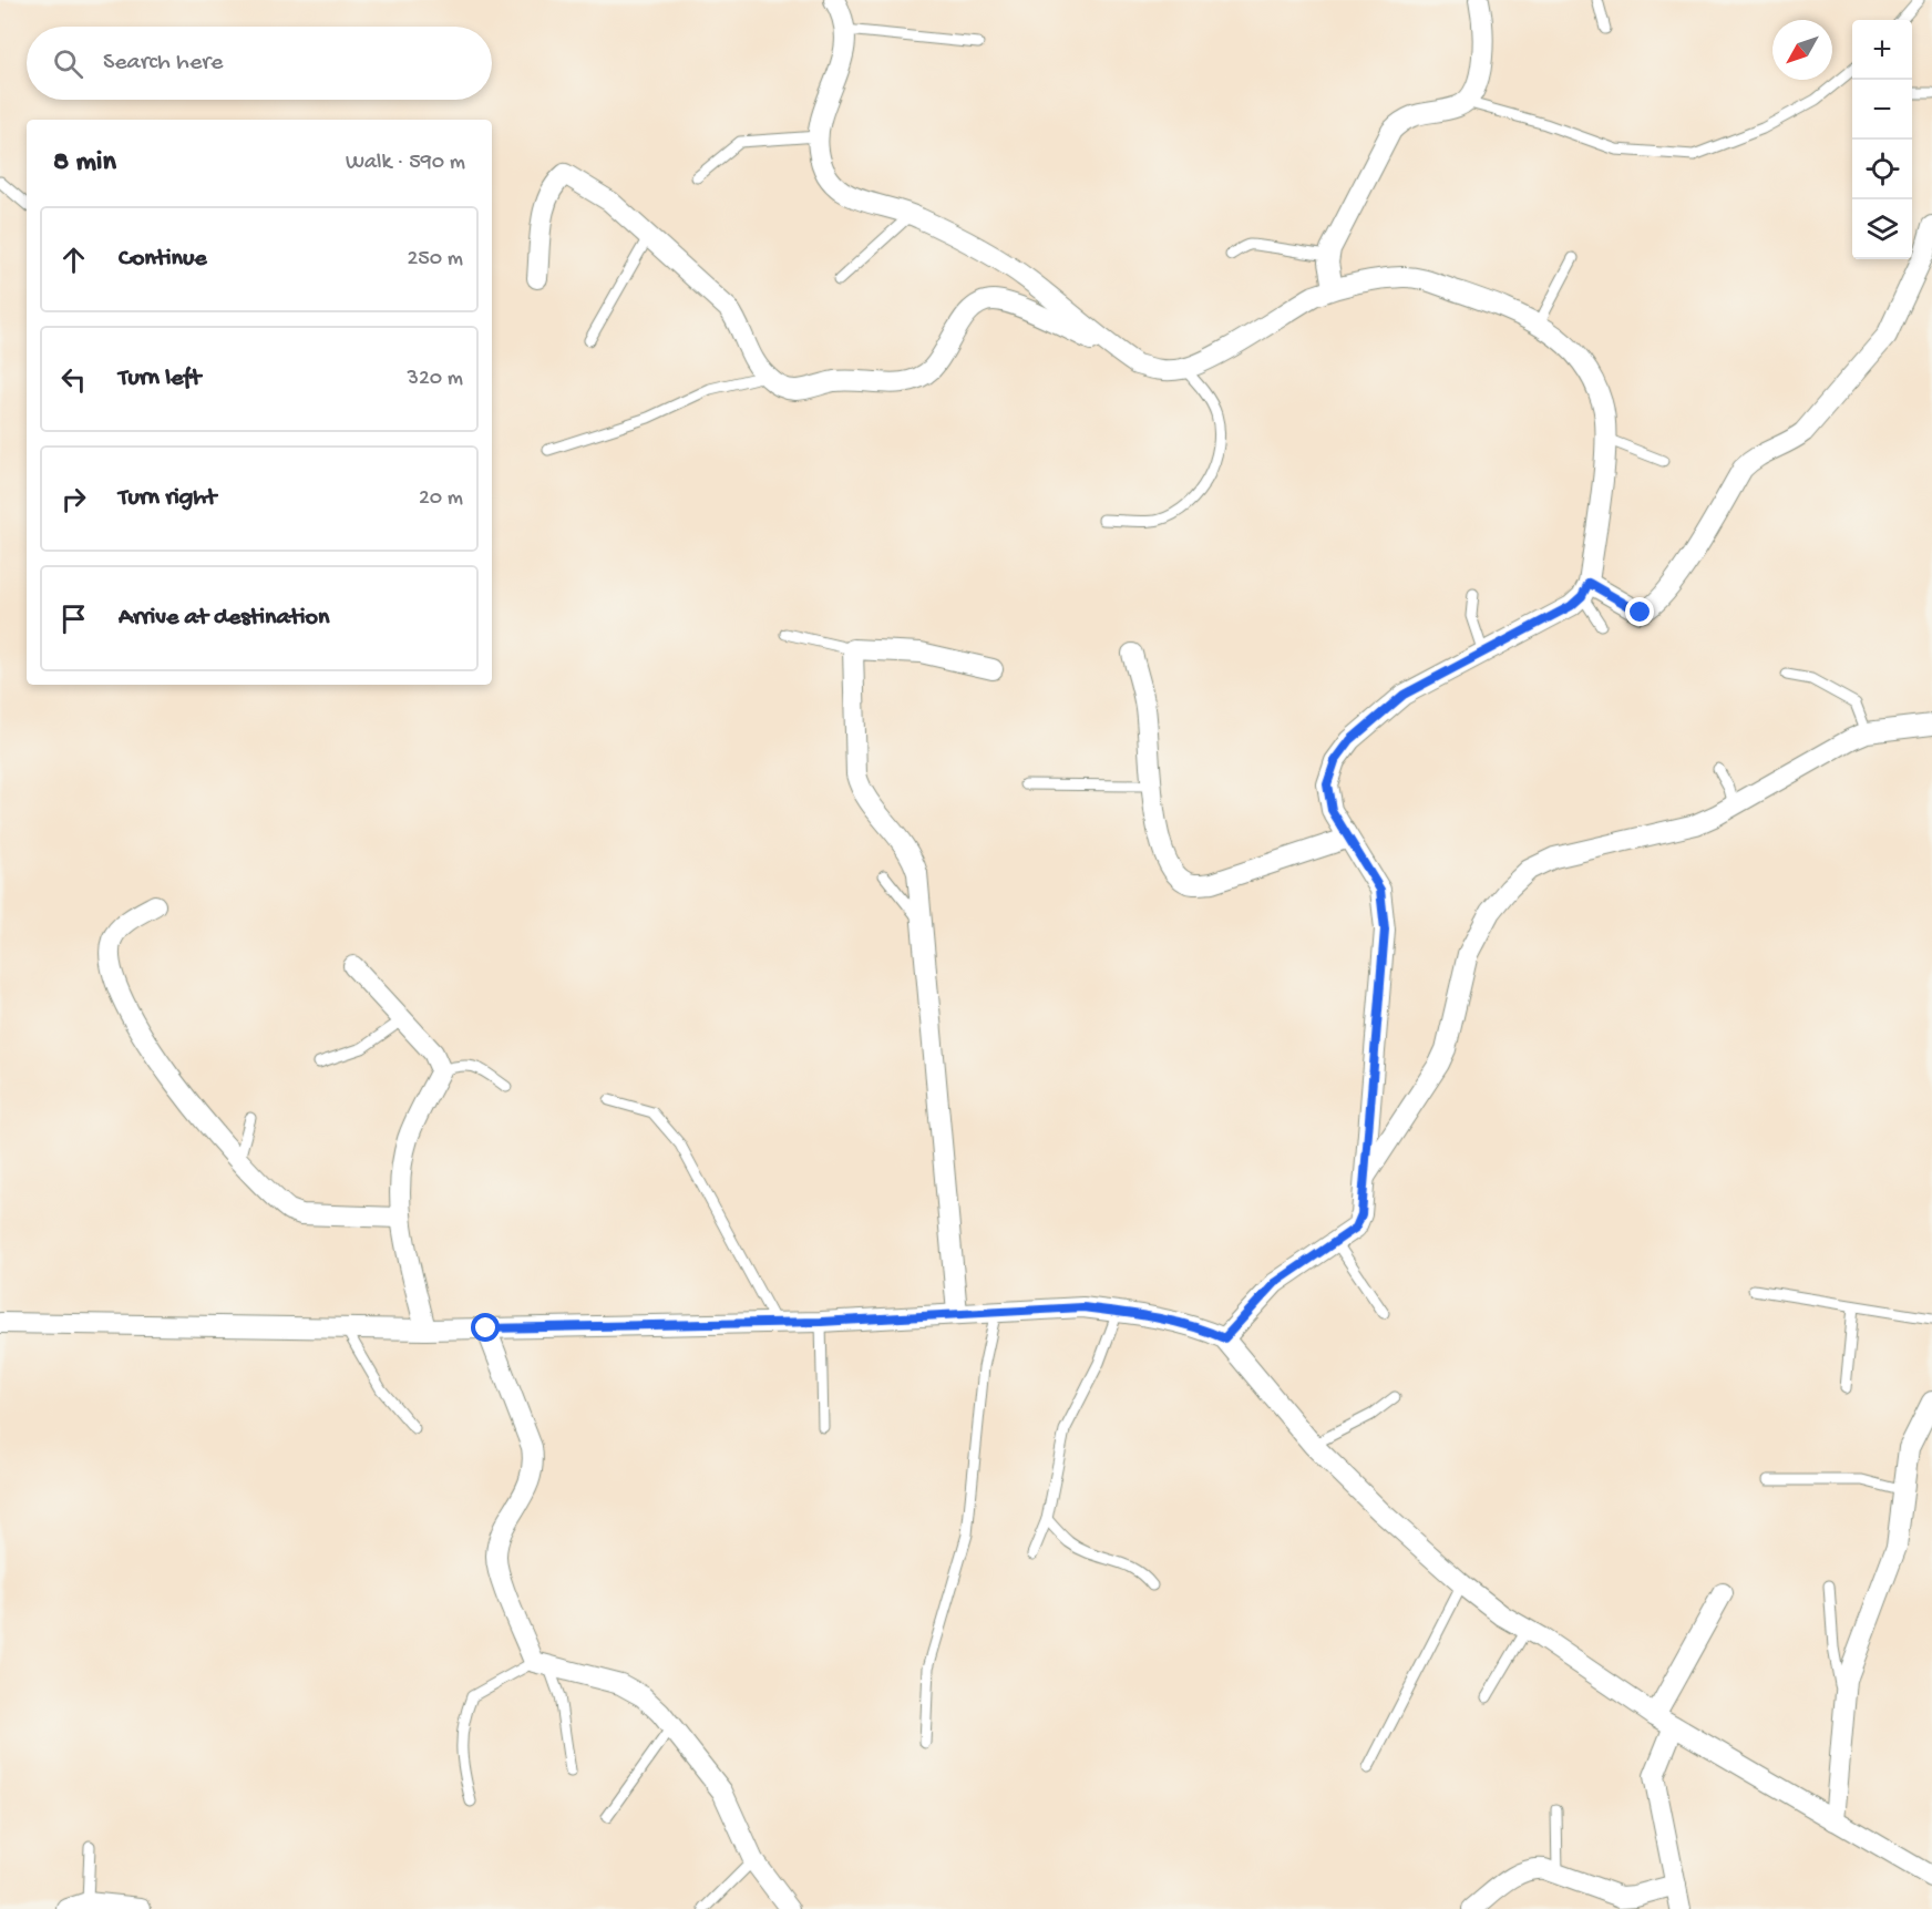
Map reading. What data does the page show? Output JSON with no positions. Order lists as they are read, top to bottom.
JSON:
{
  "north": "bottom left",
  "page": {
    "map_buttons": ["+", "−"],
    "search": "Search here",
    "heading": ["8 min", "Walk · 590 m"],
    "list": [
      ["Continue", "250 m"],
      ["Turn left", "320 m"],
      ["Turn right", "20 m"],
      "Arrive at destination"
    ]
  }
}
